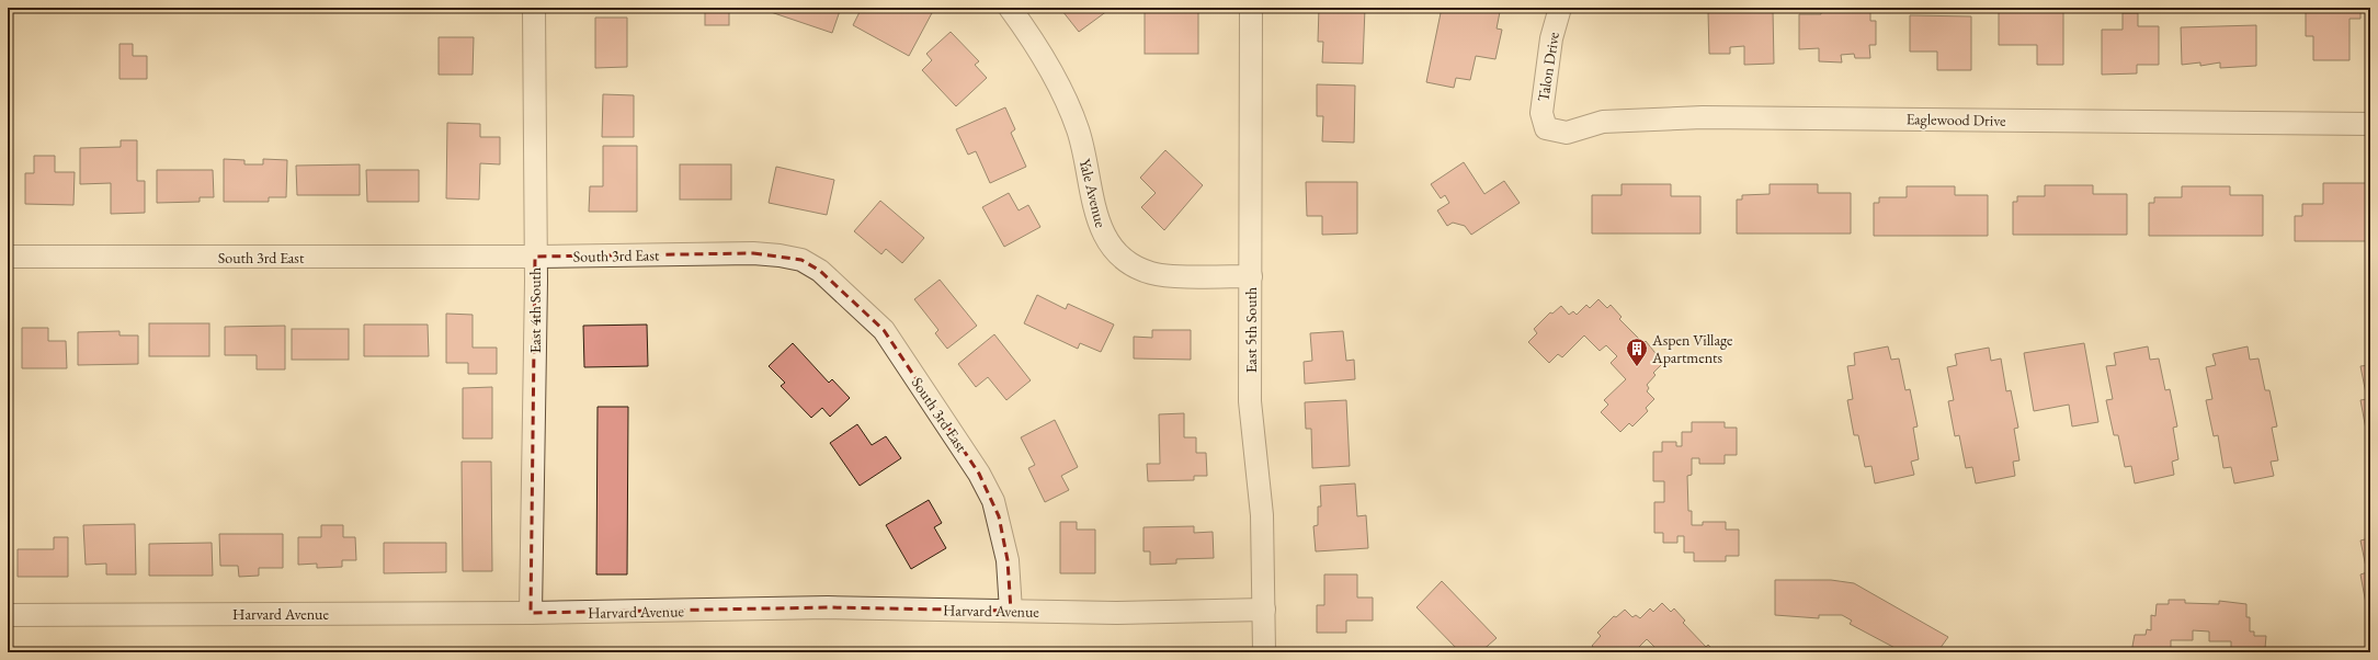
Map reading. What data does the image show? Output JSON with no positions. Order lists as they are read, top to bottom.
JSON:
{
  "streets": {
    "street": [
      "Talon Drive",
      "Eaglewood Drive",
      "Yale Avenue",
      "South 3rd East",
      "East 4th South",
      "East 5th South",
      "Harvard Avenue"
    ]
  },
  "crossings": [
    ["Talon Drive", "Eaglewood Drive"],
    ["Yale Avenue", "East 5th South"],
    ["South 3rd East", "East 4th South"],
    ["South 3rd East", "Harvard Avenue"],
    ["East 4th South", "Harvard Avenue"],
    ["East 5th South", "Harvard Avenue"]
  ],
  "places": {
    "building": ["Aspen Village Apartments"]
  }
}
